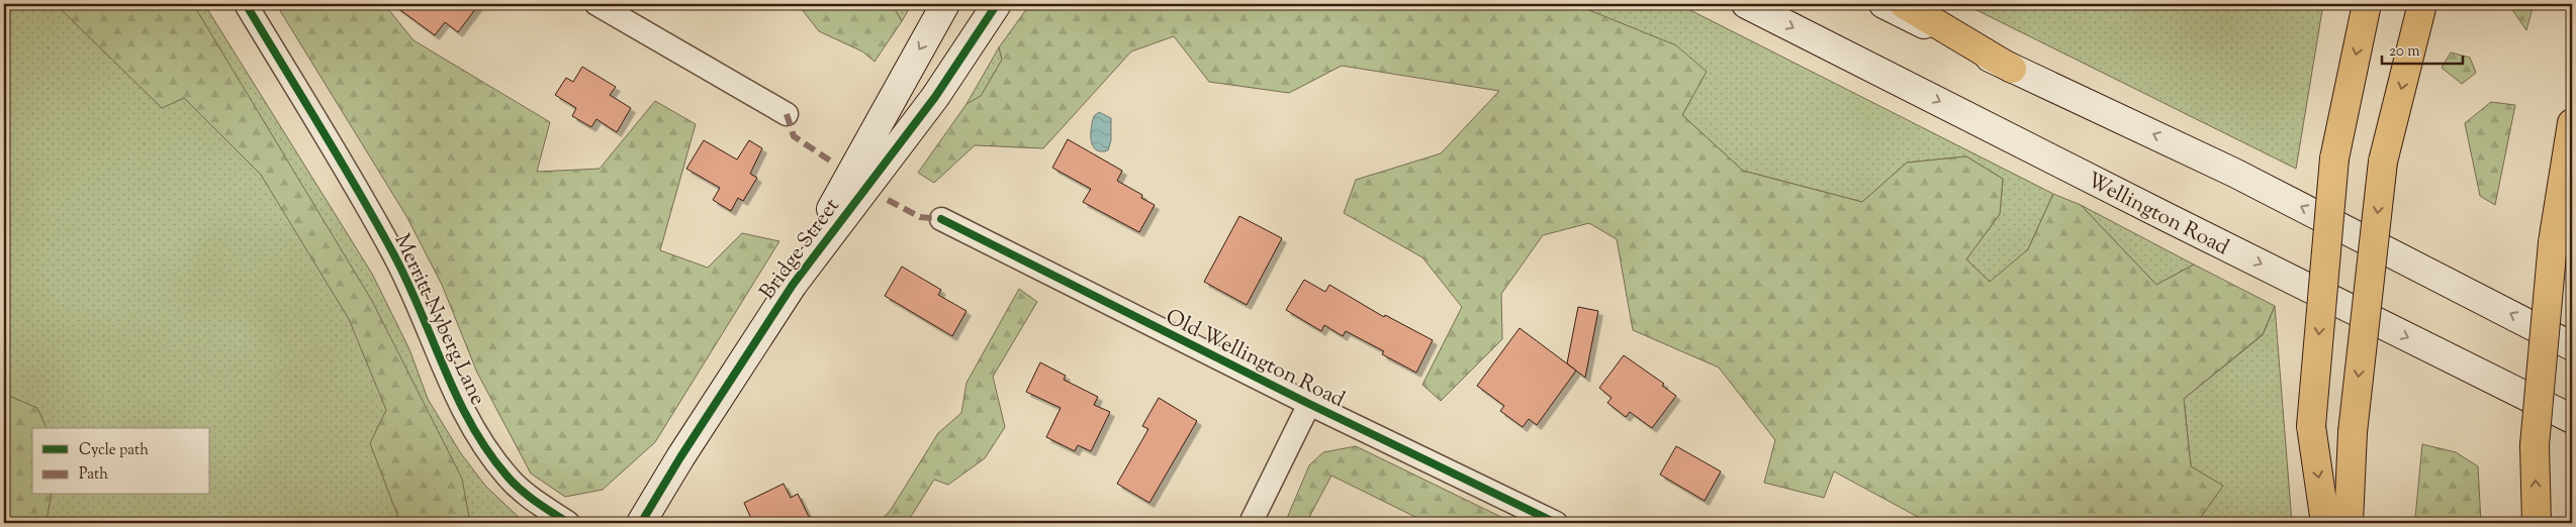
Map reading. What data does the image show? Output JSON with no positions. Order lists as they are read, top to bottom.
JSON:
{
  "streets": {
    "main road": ["Wellington Road", "Bridge Street"],
    "street": ["Merritt Nyberg Lane", "Old Wellington Road"]
  },
  "legend": ["Cycle path", "Path"],
  "scale_bar": "20 m"
}
